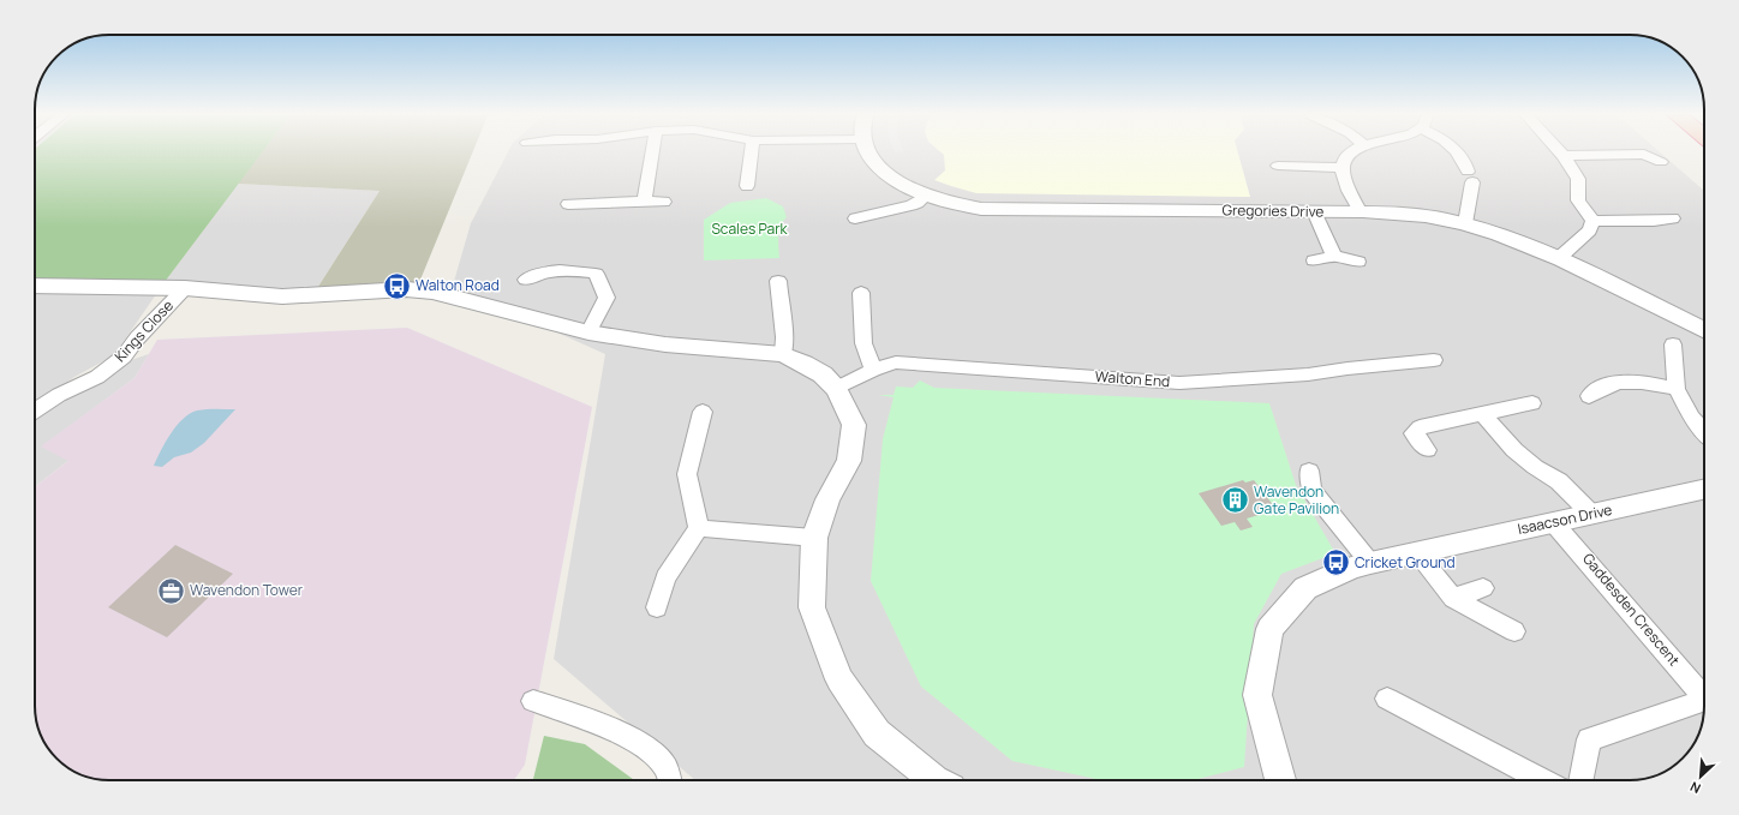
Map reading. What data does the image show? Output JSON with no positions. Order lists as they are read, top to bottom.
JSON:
{
  "streets": {
    "street": [
      "Gregories Drive",
      "Kings Close",
      "Walton End",
      "Isaacson Drive",
      "Gaddesden Crescent"
    ]
  },
  "crossings": [
    ["Isaacson Drive", "Gaddesden Crescent"]
  ],
  "parks": ["Scales Park"],
  "places": {
    "bus stop": ["Walton Road", "Cricket Ground"],
    "building": ["Wavendon Gate Pavilion"],
    "office": ["Wavendon Tower"]
  },
  "north": "bottom left"
}
